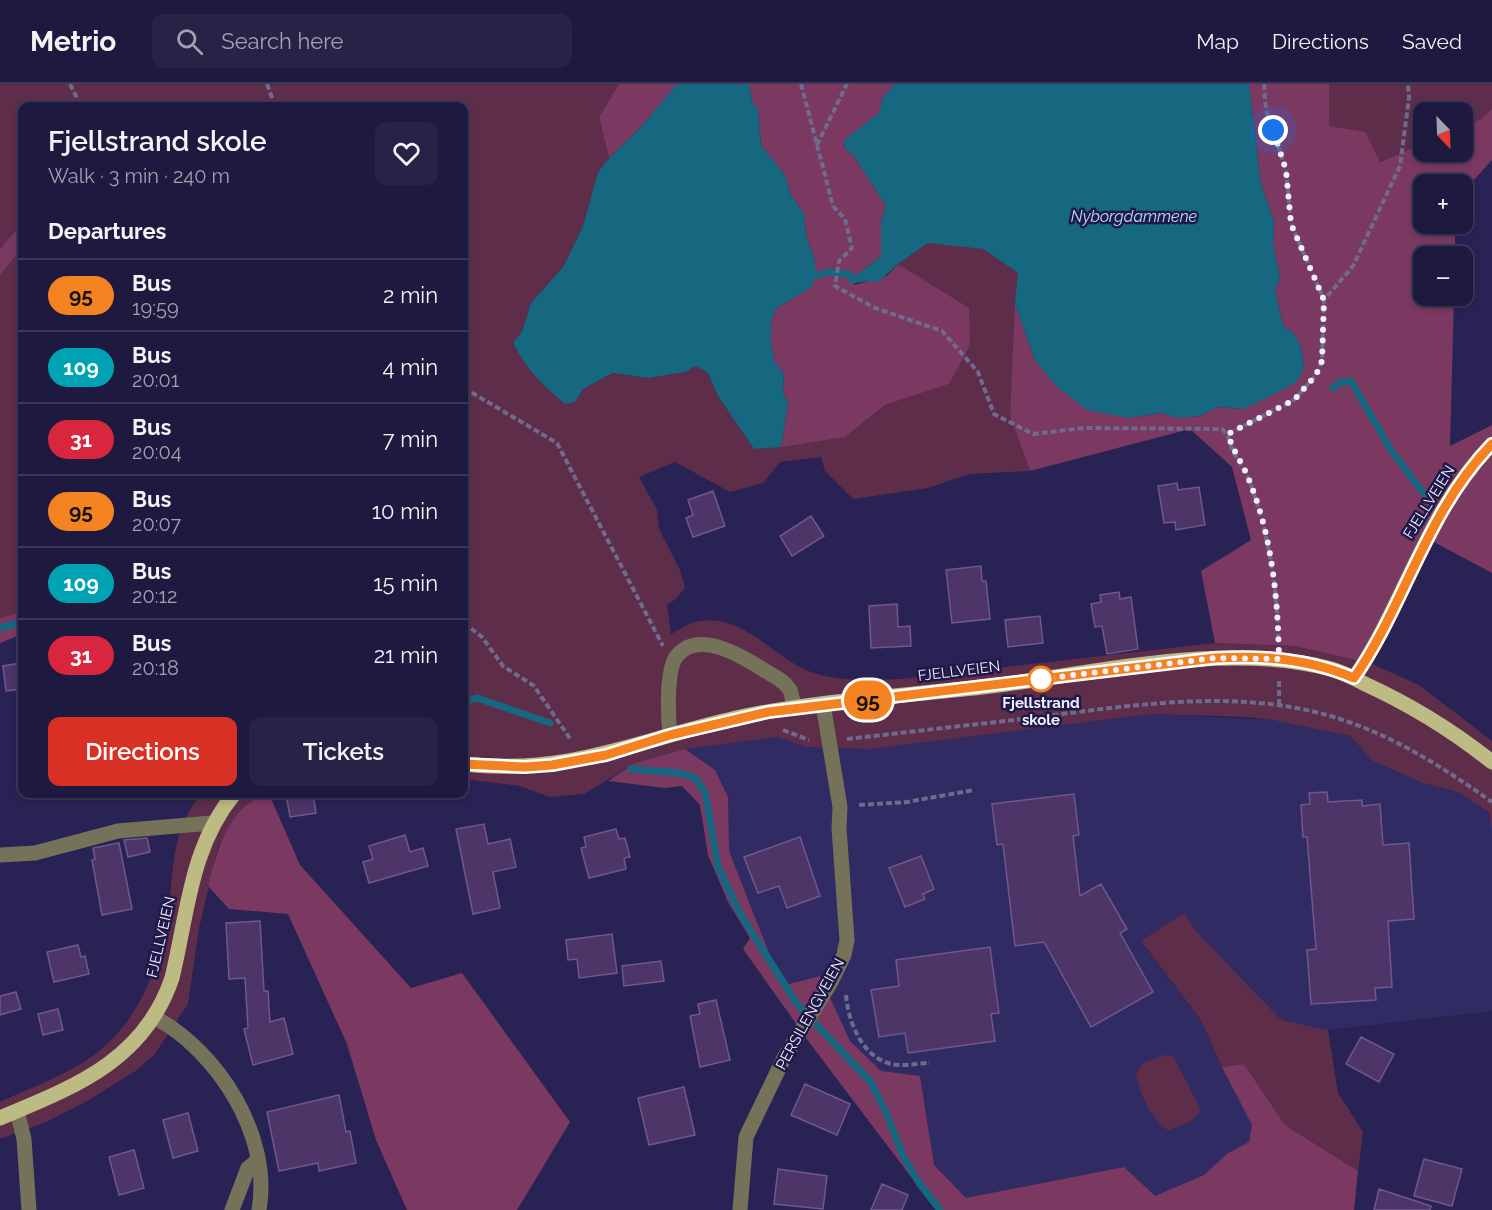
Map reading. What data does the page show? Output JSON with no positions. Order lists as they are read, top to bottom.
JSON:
{
  "streets": {
    "main road": ["FJELLVEIEN"],
    "street": ["PERSILENGVEIEN"]
  },
  "crossings": [
    ["FJELLVEIEN", "PERSILENGVEIEN"]
  ],
  "water": ["Nyborgdammene"],
  "places": ["Fjellstrand skole"],
  "lines": ["bus line 95"],
  "north": "bottom right",
  "page": {
    "header": "Metrio",
    "search": "Search here",
    "nav": ["Map", "Directions", "Saved"],
    "on_map": "95",
    "map_buttons": ["+", "−"],
    "heading": [
      ["Fjellstrand skole", "Walk · 3 min · 240 m"],
      "Departures"
    ],
    "list": [
      {
        "mark": "95",
        "name": "Bus",
        "note": "19:59",
        "value": "2 min"
      },
      {
        "mark": "109",
        "name": "Bus",
        "note": "20:01",
        "value": "4 min"
      },
      {
        "mark": "31",
        "name": "Bus",
        "note": "20:04",
        "value": "7 min"
      },
      {
        "mark": "95",
        "name": "Bus",
        "note": "20:07",
        "value": "10 min"
      },
      {
        "mark": "109",
        "name": "Bus",
        "note": "20:12",
        "value": "15 min"
      },
      {
        "mark": "31",
        "name": "Bus",
        "note": "20:18",
        "value": "21 min"
      }
    ],
    "buttons": ["Directions", "Tickets"]
  }
}
